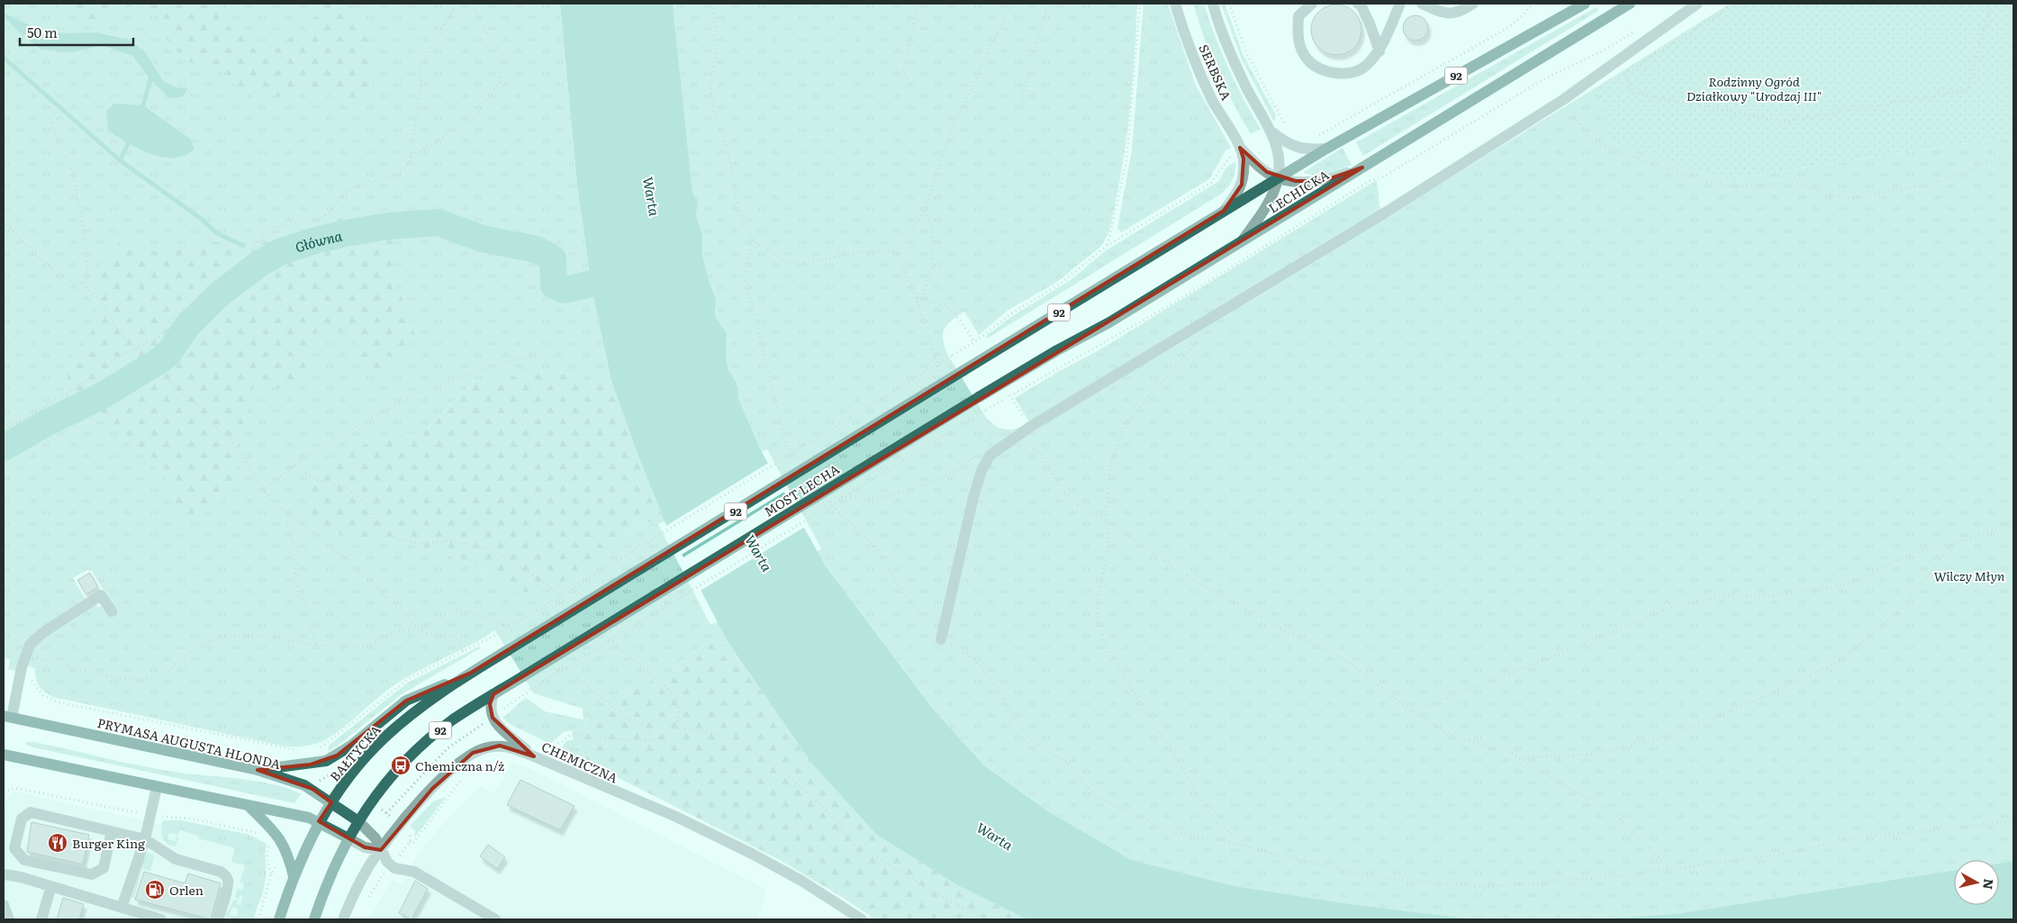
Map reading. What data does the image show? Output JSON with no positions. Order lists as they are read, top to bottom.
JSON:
{
  "streets": {
    "main road": [
      "92",
      "LECHICKA",
      "MOST LECHA",
      "PRYMASA AUGUSTA HLONDA",
      "BAŁTYCKA"
    ],
    "street": ["SERBSKA", "CHEMICZNA"]
  },
  "crossings": [
    ["SERBSKA", "LECHICKA"],
    ["92", "MOST LECHA"],
    ["92", "PRYMASA AUGUSTA HLONDA"],
    ["LECHICKA", "MOST LECHA"],
    ["MOST LECHA", "BAŁTYCKA"],
    ["PRYMASA AUGUSTA HLONDA", "BAŁTYCKA"]
  ],
  "water": ["Warta", "Główna"],
  "parks": ["Rodzinny Ogród Działkowy \"Urodzaj III\"", "Wilczy Młyn"],
  "places": {
    "bus stop": ["Chemiczna n/ż"],
    "restaurant": ["Burger King"],
    "fuel station": ["Orlen"]
  },
  "scale_bar": "50 m",
  "north": "right"
}
